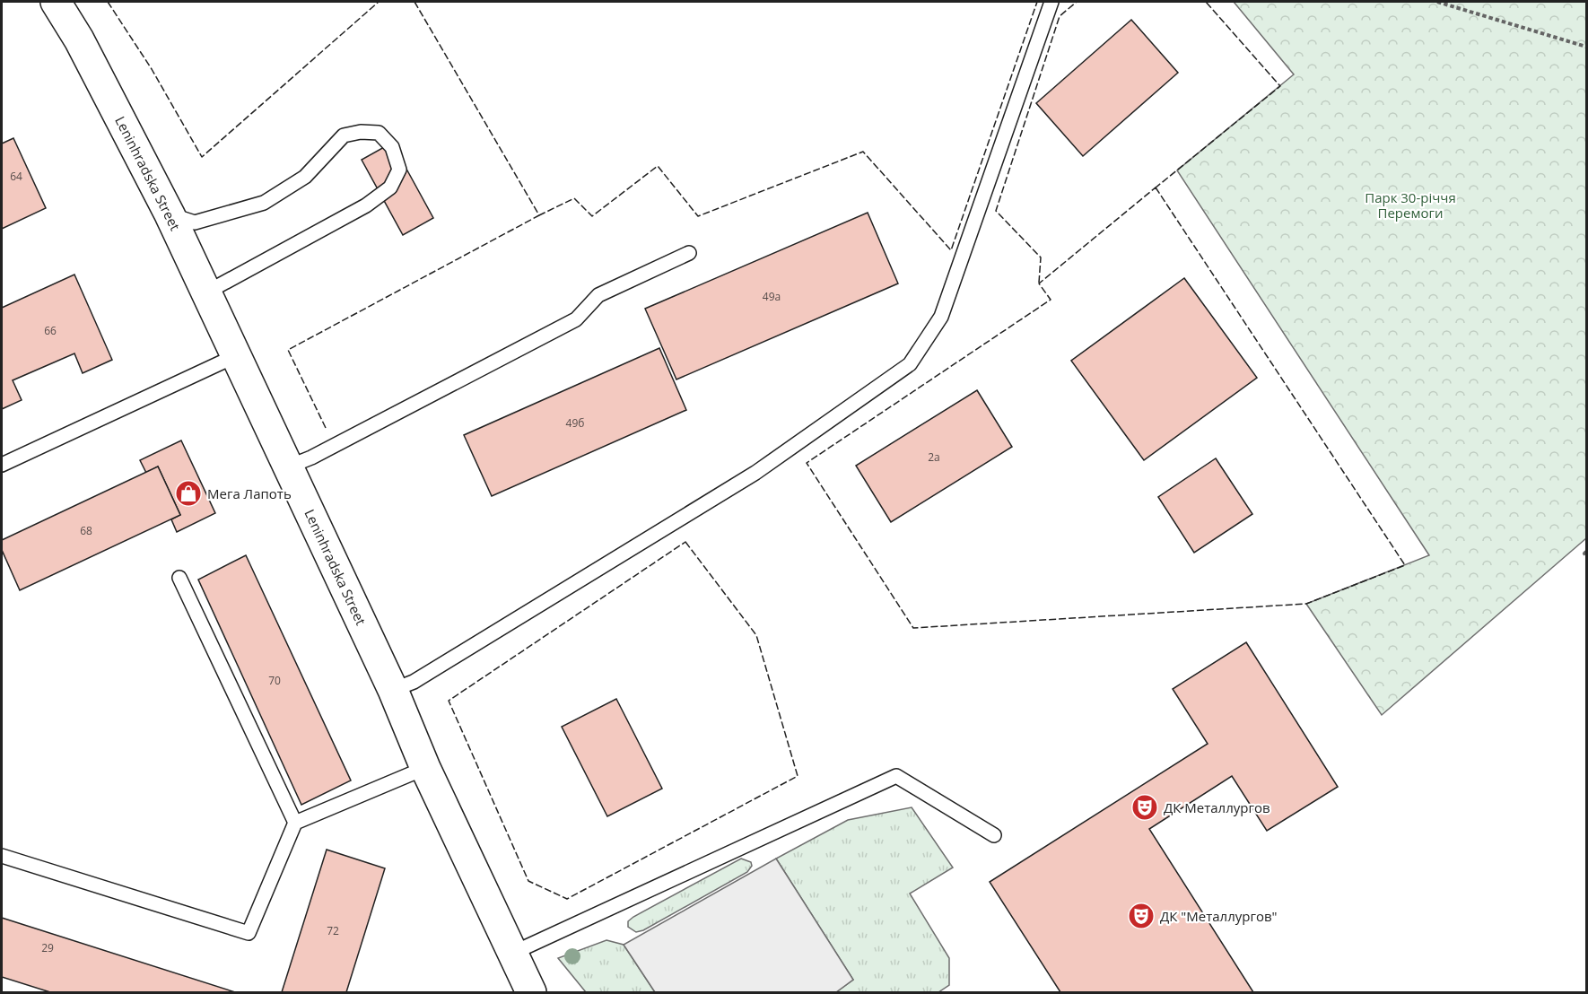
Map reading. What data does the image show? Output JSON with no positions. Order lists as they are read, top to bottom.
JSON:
{
  "streets": {
    "street": ["Leninhradska Street"]
  },
  "parks": ["Парк 30-річчя Перемоги"],
  "places": {
    "shop": ["Мега Лапоть"],
    "theatre": ["ДК Металлургов", "ДК \"Металлургов\""]
  },
  "house_numbers": [
    "64",
    "49а",
    "66",
    "49б",
    "2а",
    "68",
    "70",
    "72",
    "29"
  ]
}
